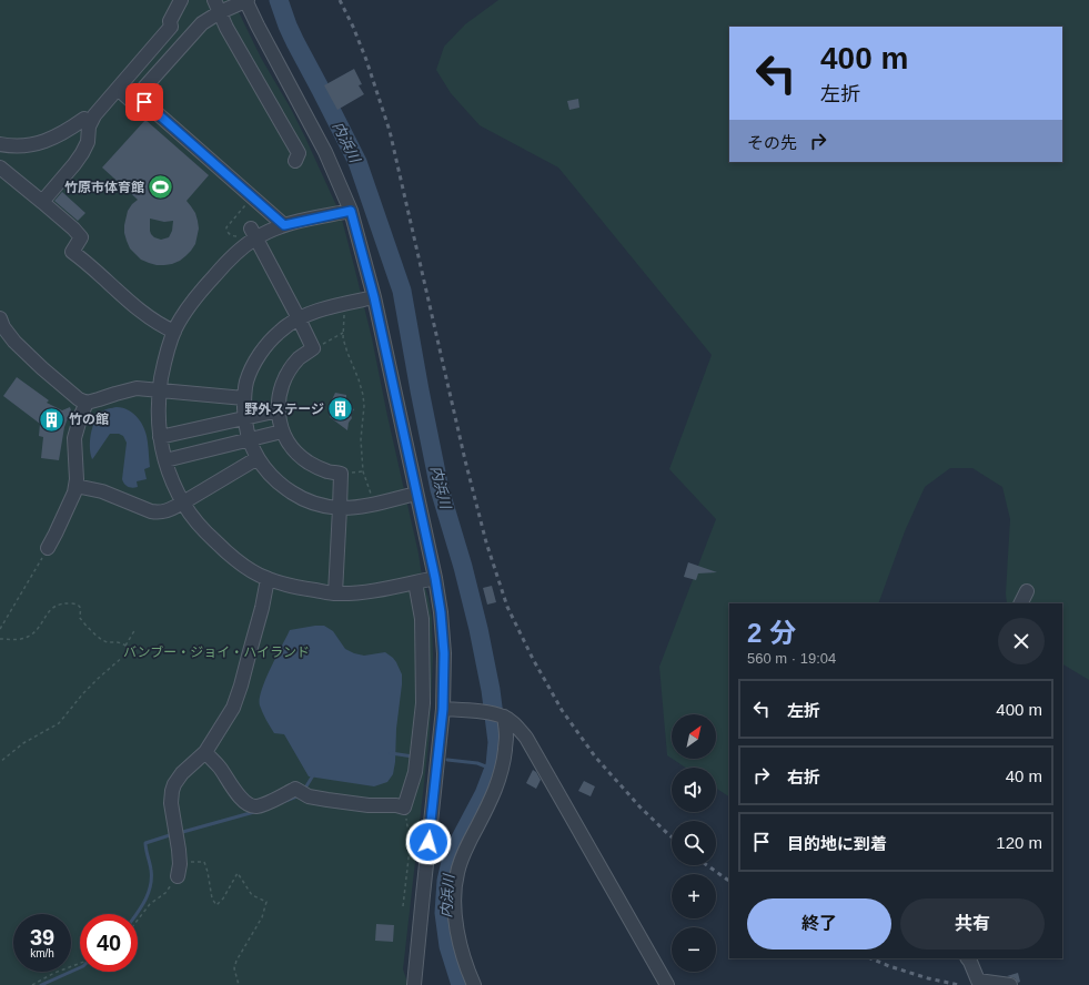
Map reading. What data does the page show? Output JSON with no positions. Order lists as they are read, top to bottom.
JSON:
{
  "water": ["内浜川"],
  "parks": ["バンブー・ジョイ・ハイランド"],
  "places": {
    "sports": ["竹原市体育館"],
    "building": ["野外ステージ", "竹の館"]
  },
  "north": "top right",
  "page": {
    "turn": ["400 m", "左折"],
    "then": "その先",
    "heading": ["2 分", "560 m · 19:04"],
    "list": [
      {
        "name": "左折",
        "value": "400 m"
      },
      {
        "name": "右折",
        "value": "40 m"
      },
      {
        "name": "目的地に到着",
        "value": "120 m"
      }
    ],
    "map_buttons": ["+", "−"],
    "buttons": ["終了", "共有"],
    "speed": "39 km/h",
    "limit": "40"
  }
}
